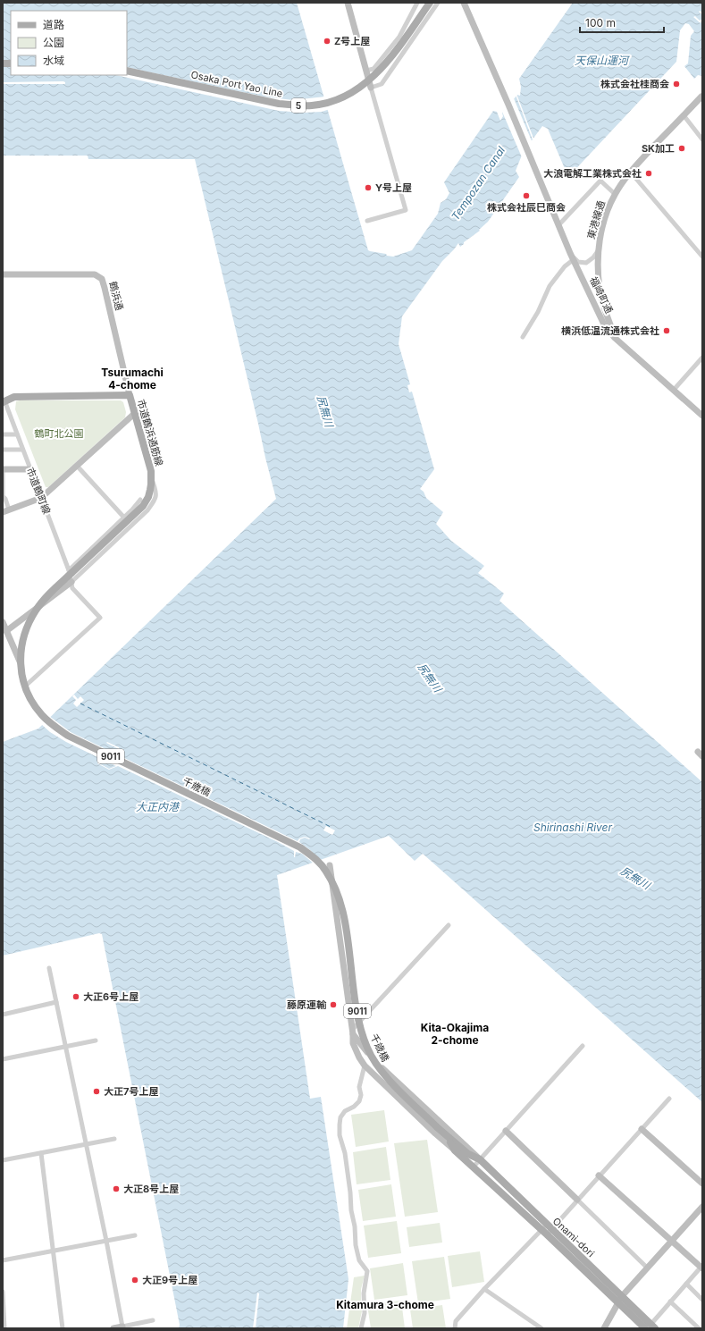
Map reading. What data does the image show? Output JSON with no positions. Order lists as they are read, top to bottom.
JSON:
{
  "streets": {
    "main road": [
      "Osaka Port Yao Line",
      "5",
      "市道鶴浜通筋線",
      "9011",
      "千歳橋",
      "Onami-dori"
    ],
    "street": [
      "東港線通",
      "福崎町通",
      "鶴浜通",
      "市道鶴町線"
    ]
  },
  "crossings": [
    ["東港線通", "福崎町通"],
    ["鶴浜通", "市道鶴浜通筋線"],
    ["市道鶴浜通筋線", "千歳橋"],
    ["千歳橋", "Onami-dori"]
  ],
  "districts": ["Tsurumachi 4-chome", "Kita-Okajima 2-chome", "Kitamura 3-chome"],
  "water": [
    "天保山運河",
    "Tempozan Canal",
    "尻無川",
    "大正内港",
    "Shirinashi River"
  ],
  "parks": ["鶴町北公園"],
  "places": [
    "Z号上屋",
    "株式会社桂商会",
    "SK加工",
    "大浪電解工業株式会社",
    "Y号上屋",
    "株式会社辰巳商会",
    "横浜低温流通株式会社",
    "大正6号上屋",
    "藤原運輸",
    "大正7号上屋",
    "大正8号上屋",
    "大正9号上屋"
  ],
  "legend": ["道路", "公園", "水域"],
  "scale_bar": "100 m"
}
